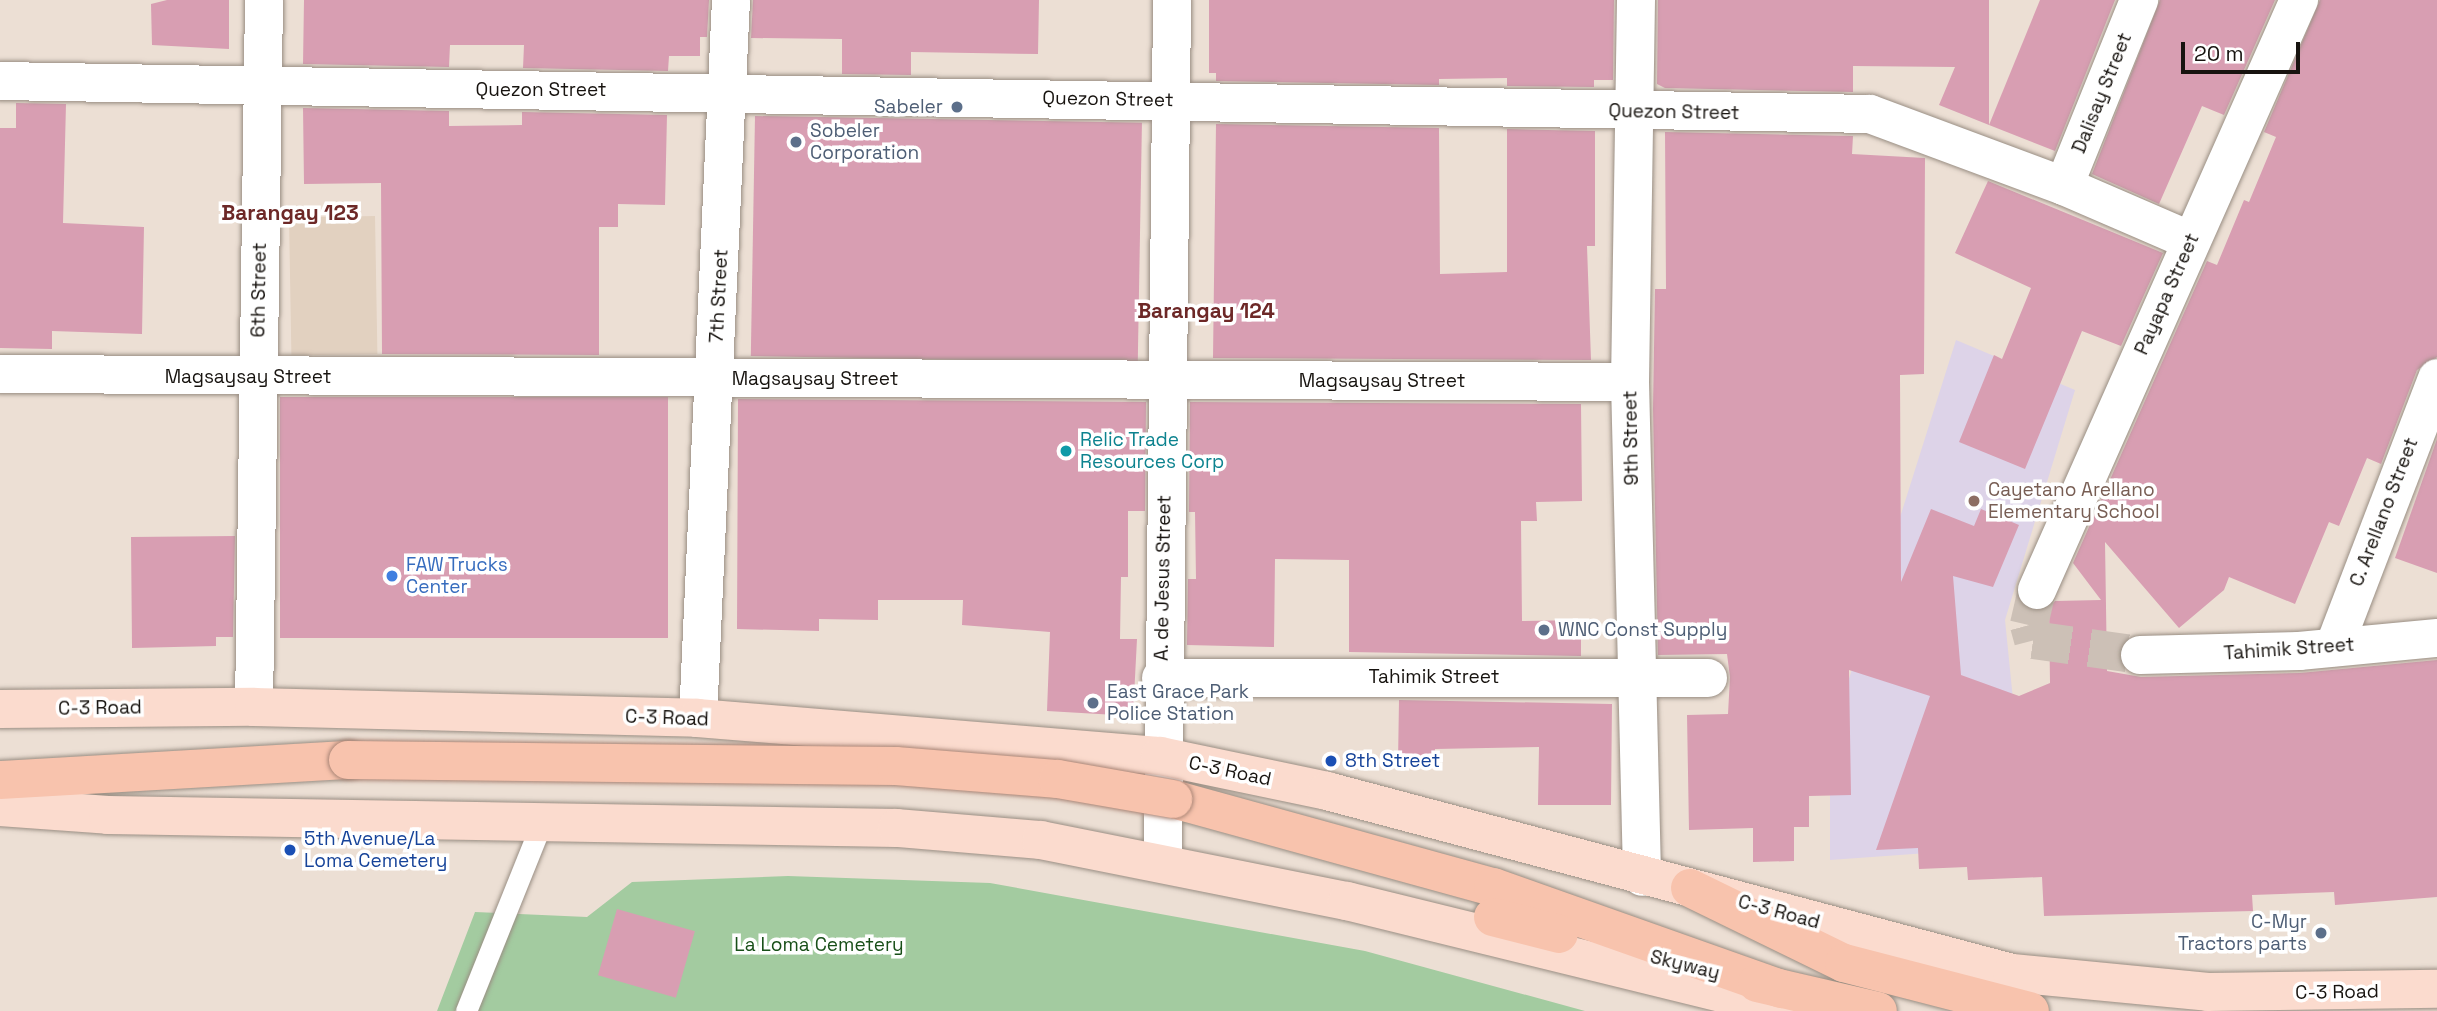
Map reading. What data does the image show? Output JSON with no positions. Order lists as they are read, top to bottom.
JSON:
{
  "streets": {
    "highway": ["Skyway"],
    "main road": ["C-3 Road"],
    "street": [
      "Quezon Street",
      "Dalisay Street",
      "6th Street",
      "Payapa Street",
      "7th Street",
      "Magsaysay Street",
      "9th Street",
      "C. Arellano Street",
      "A. de Jesus Street",
      "Tahimik Street"
    ]
  },
  "crossings": [
    ["Quezon Street", "Dalisay Street"],
    ["Quezon Street", "6th Street"],
    ["Quezon Street", "Payapa Street"],
    ["Quezon Street", "7th Street"],
    ["Quezon Street", "9th Street"],
    ["Quezon Street", "A. de Jesus Street"],
    ["6th Street", "Magsaysay Street"],
    ["6th Street", "C-3 Road"],
    ["7th Street", "Magsaysay Street"],
    ["7th Street", "C-3 Road"],
    ["Magsaysay Street", "9th Street"],
    ["Magsaysay Street", "A. de Jesus Street"],
    ["9th Street", "Tahimik Street"],
    ["9th Street", "C-3 Road"],
    ["C. Arellano Street", "Tahimik Street"],
    ["A. de Jesus Street", "Tahimik Street"],
    ["A. de Jesus Street", "C-3 Road"]
  ],
  "districts": ["Barangay 123", "Barangay 124"],
  "parks": ["La Loma Cemetery"],
  "places": [
    "Sabeler",
    "Sobeler Corporation",
    "Relic Trade Resources Corp",
    "Cayetano Arellano Elementary School",
    "FAW Trucks Center",
    "WNC Const Supply",
    "East Grace Park Police Station",
    "8th Street",
    "5th Avenue/La Loma Cemetery",
    "C-Myr Tractors parts"
  ],
  "scale_bar": "20 m"
}
